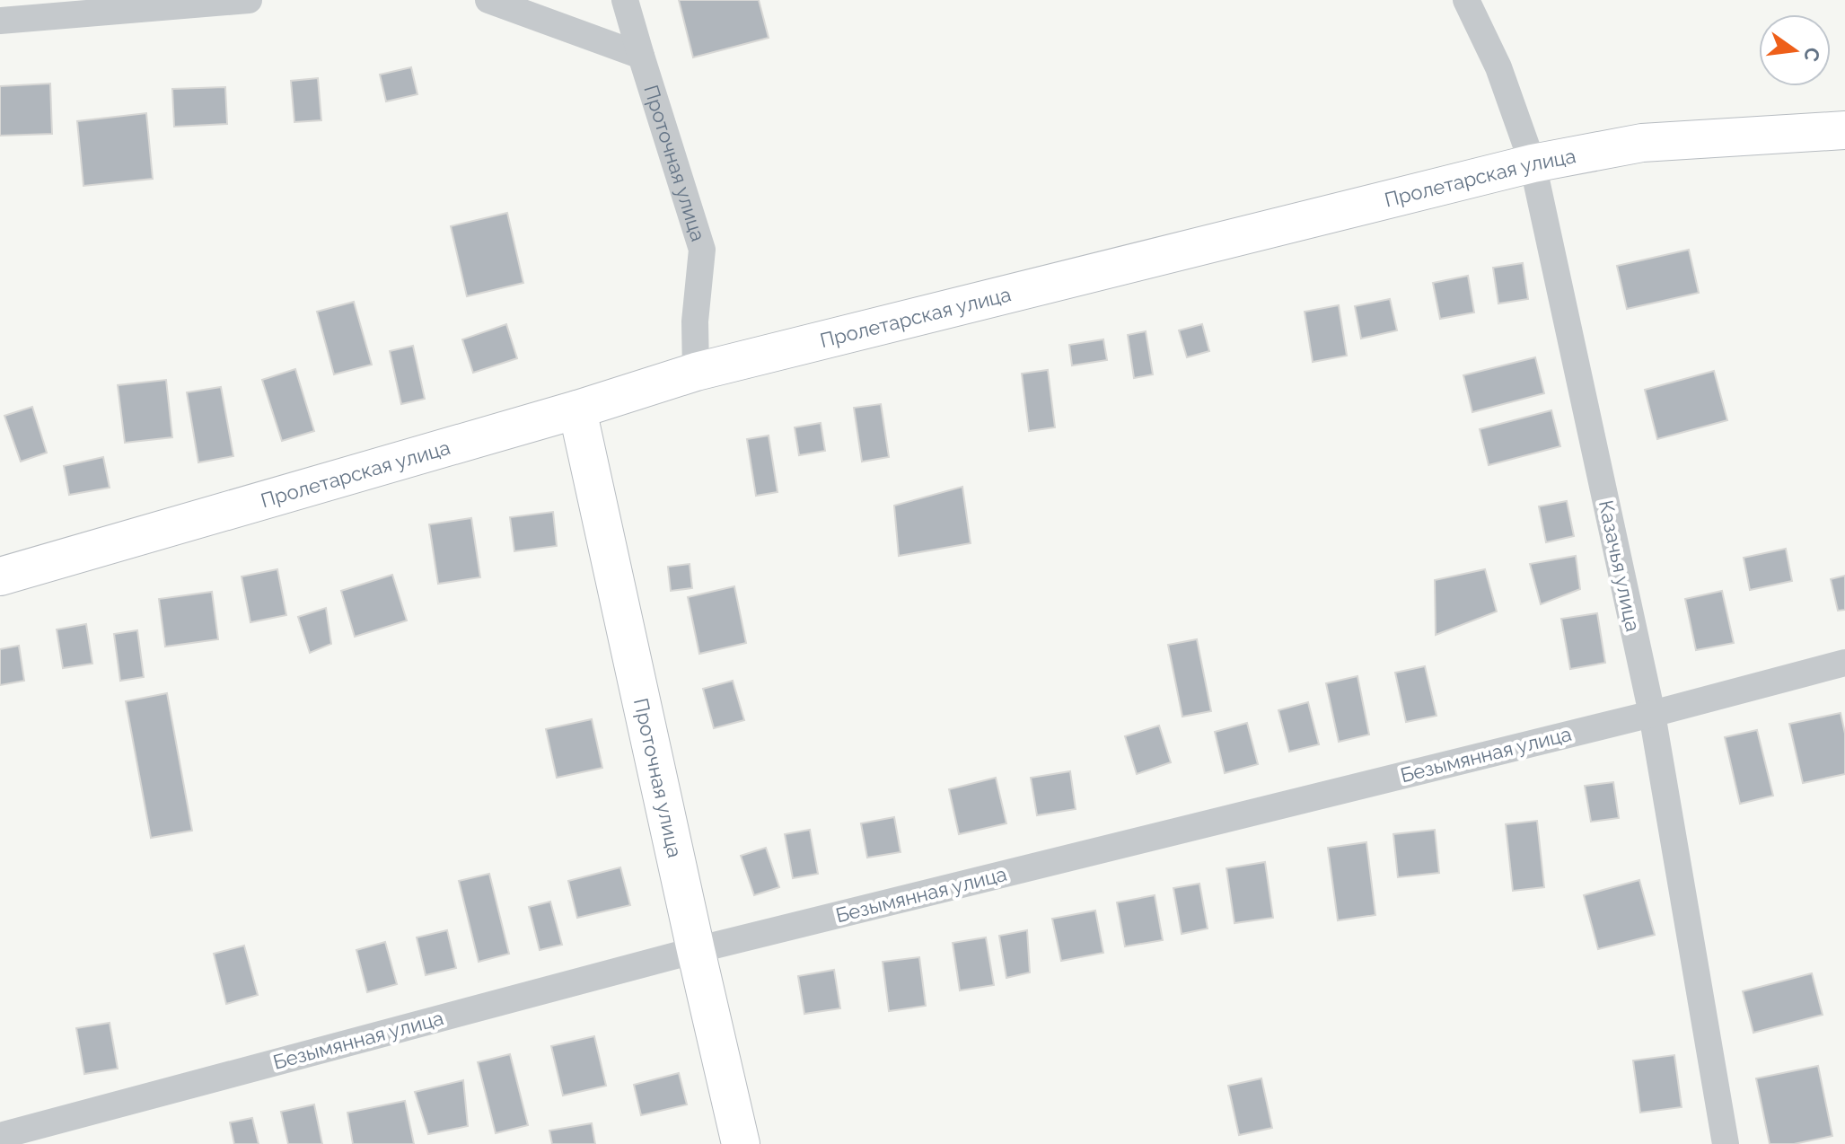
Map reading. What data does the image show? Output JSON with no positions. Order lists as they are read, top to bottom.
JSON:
{
  "streets": {
    "street": [
      "Проточная улица",
      "Пролетарская улица",
      "Казачья улица",
      "Безымянная улица"
    ]
  },
  "crossings": [
    ["Проточная улица", "Пролетарская улица"],
    ["Проточная улица", "Безымянная улица"],
    ["Пролетарская улица", "Казачья улица"],
    ["Казачья улица", "Безымянная улица"]
  ],
  "north": "right"
}
